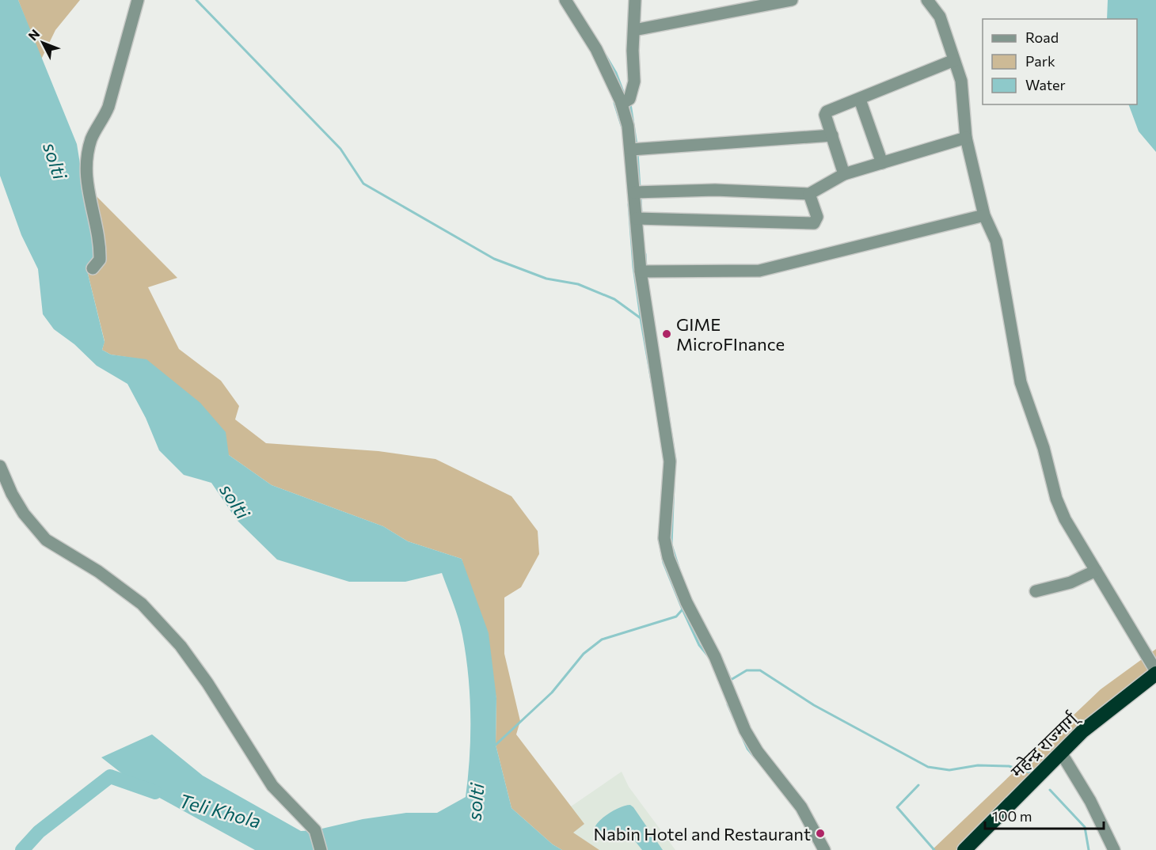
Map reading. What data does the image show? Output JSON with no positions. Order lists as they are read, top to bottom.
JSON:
{
  "streets": {
    "highway": ["महेन्द्र राज्मार्ग्"]
  },
  "water": ["solti", "Teli Khola"],
  "places": ["GIME MicroFInance", "Nabin Hotel and Restaurant"],
  "legend": ["Road", "Park", "Water"],
  "scale_bar": "100 m",
  "north": "top left"
}
